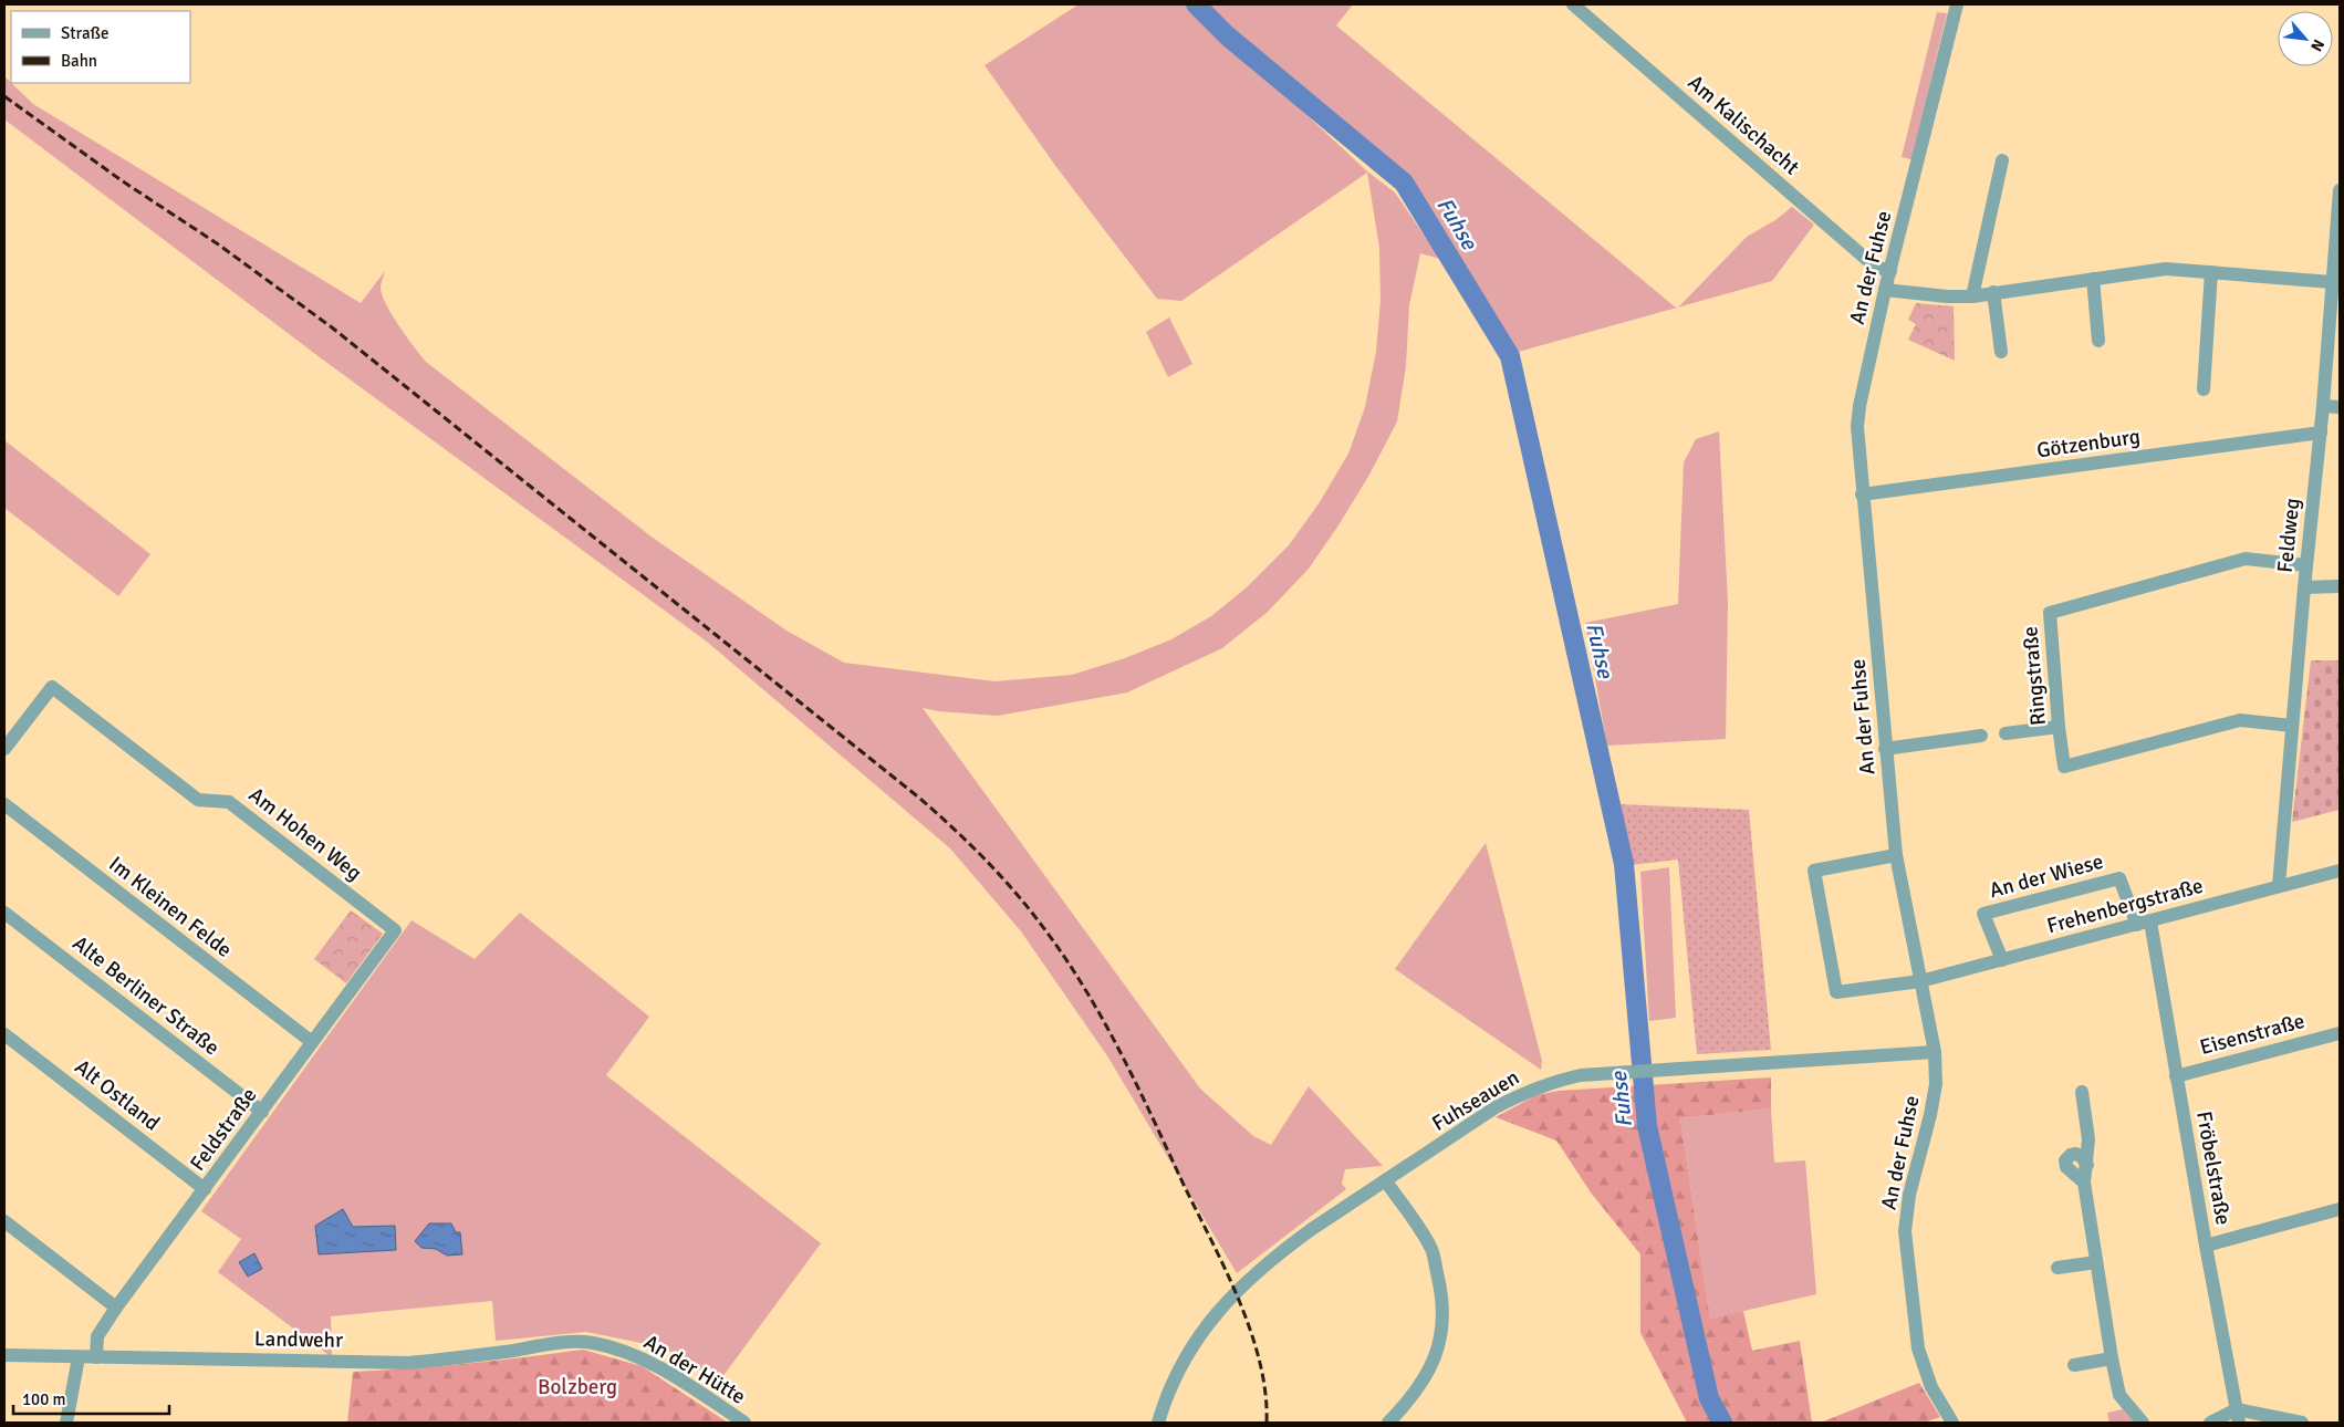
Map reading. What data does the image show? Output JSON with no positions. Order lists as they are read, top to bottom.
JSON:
{
  "streets": {
    "street": [
      "Am Kalischacht",
      "An der Fuhse",
      "Götzenburg",
      "Feldweg",
      "Ringstraße",
      "Am Hohen Weg",
      "An der Wiese",
      "Frehenbergstraße",
      "Im Kleinen Felde",
      "Alte Berliner Straße",
      "Eisenstraße",
      "Alt Ostland",
      "Fuhseauen",
      "Feldstraße",
      "Fröbelstraße",
      "Landwehr",
      "An der Hütte"
    ]
  },
  "crossings": [
    ["Am Kalischacht", "An der Fuhse"],
    ["An der Fuhse", "Götzenburg"],
    ["An der Fuhse", "Frehenbergstraße"],
    ["An der Fuhse", "Fuhseauen"],
    ["Götzenburg", "Feldweg"],
    ["Feldweg", "Ringstraße"],
    ["Feldweg", "Frehenbergstraße"],
    ["Am Hohen Weg", "Feldstraße"],
    ["An der Wiese", "Frehenbergstraße"],
    ["An der Wiese", "Fröbelstraße"],
    ["Frehenbergstraße", "Fröbelstraße"],
    ["Im Kleinen Felde", "Feldstraße"],
    ["Alte Berliner Straße", "Feldstraße"],
    ["Eisenstraße", "Fröbelstraße"],
    ["Alt Ostland", "Feldstraße"],
    ["Feldstraße", "Landwehr"],
    ["Landwehr", "An der Hütte"]
  ],
  "water": ["Fuhse"],
  "parks": ["Bolzberg"],
  "legend": ["Straße", "Bahn"],
  "scale_bar": "100 m",
  "north": "bottom right"
}
